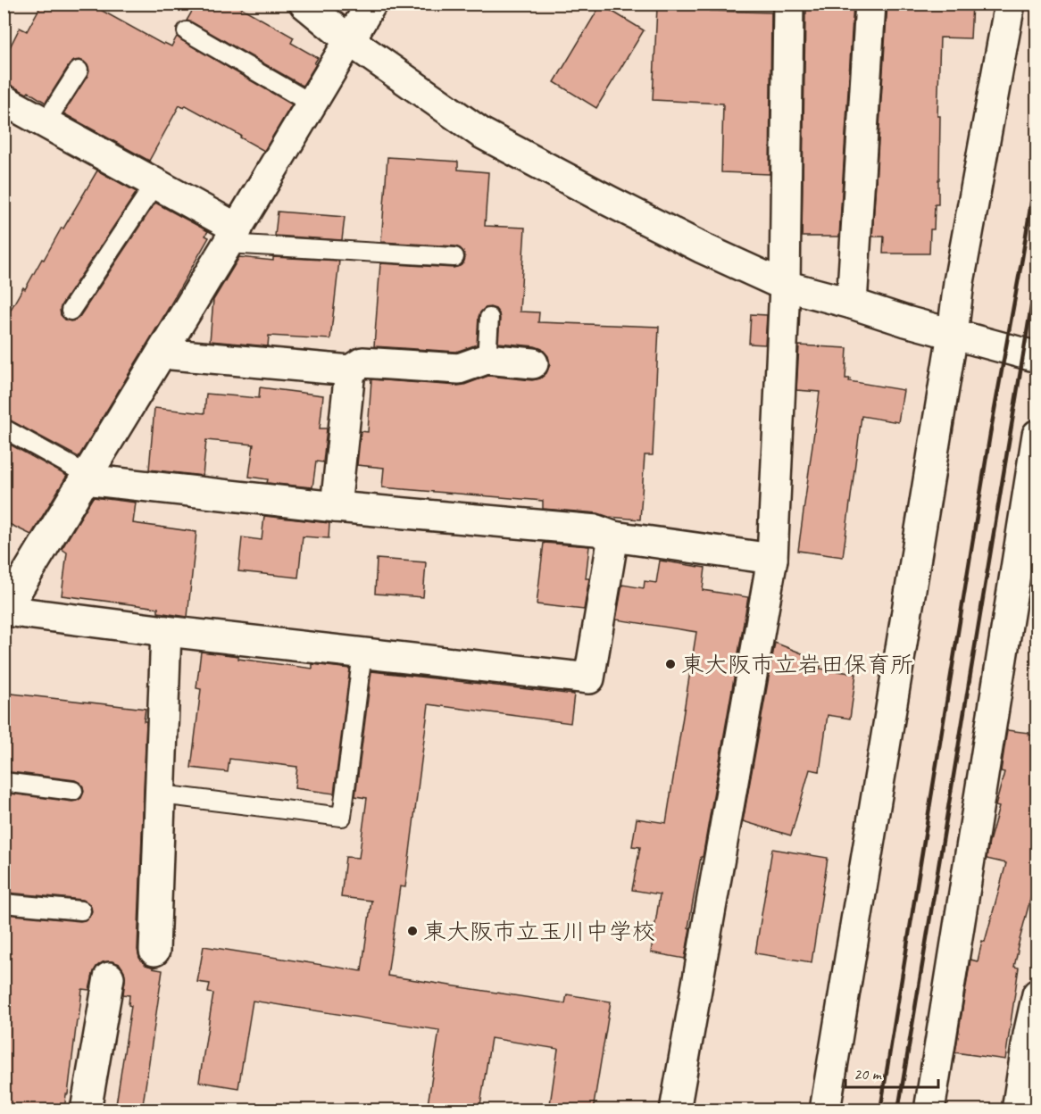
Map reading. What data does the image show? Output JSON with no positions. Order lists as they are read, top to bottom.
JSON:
{
  "places": ["東大阪市立岩田保育所", "東大阪市立玉川中学校"],
  "scale_bar": "20 m"
}
